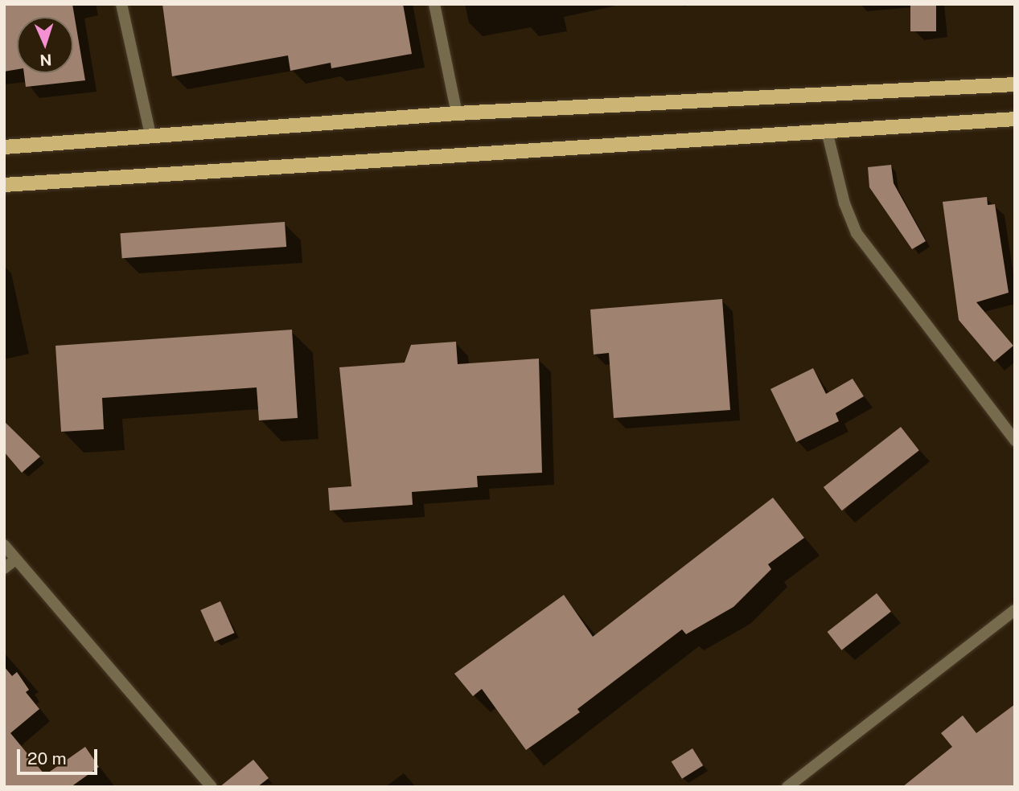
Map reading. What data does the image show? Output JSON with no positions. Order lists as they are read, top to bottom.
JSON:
{
  "scale_bar": "20 m",
  "north": "bottom"
}
